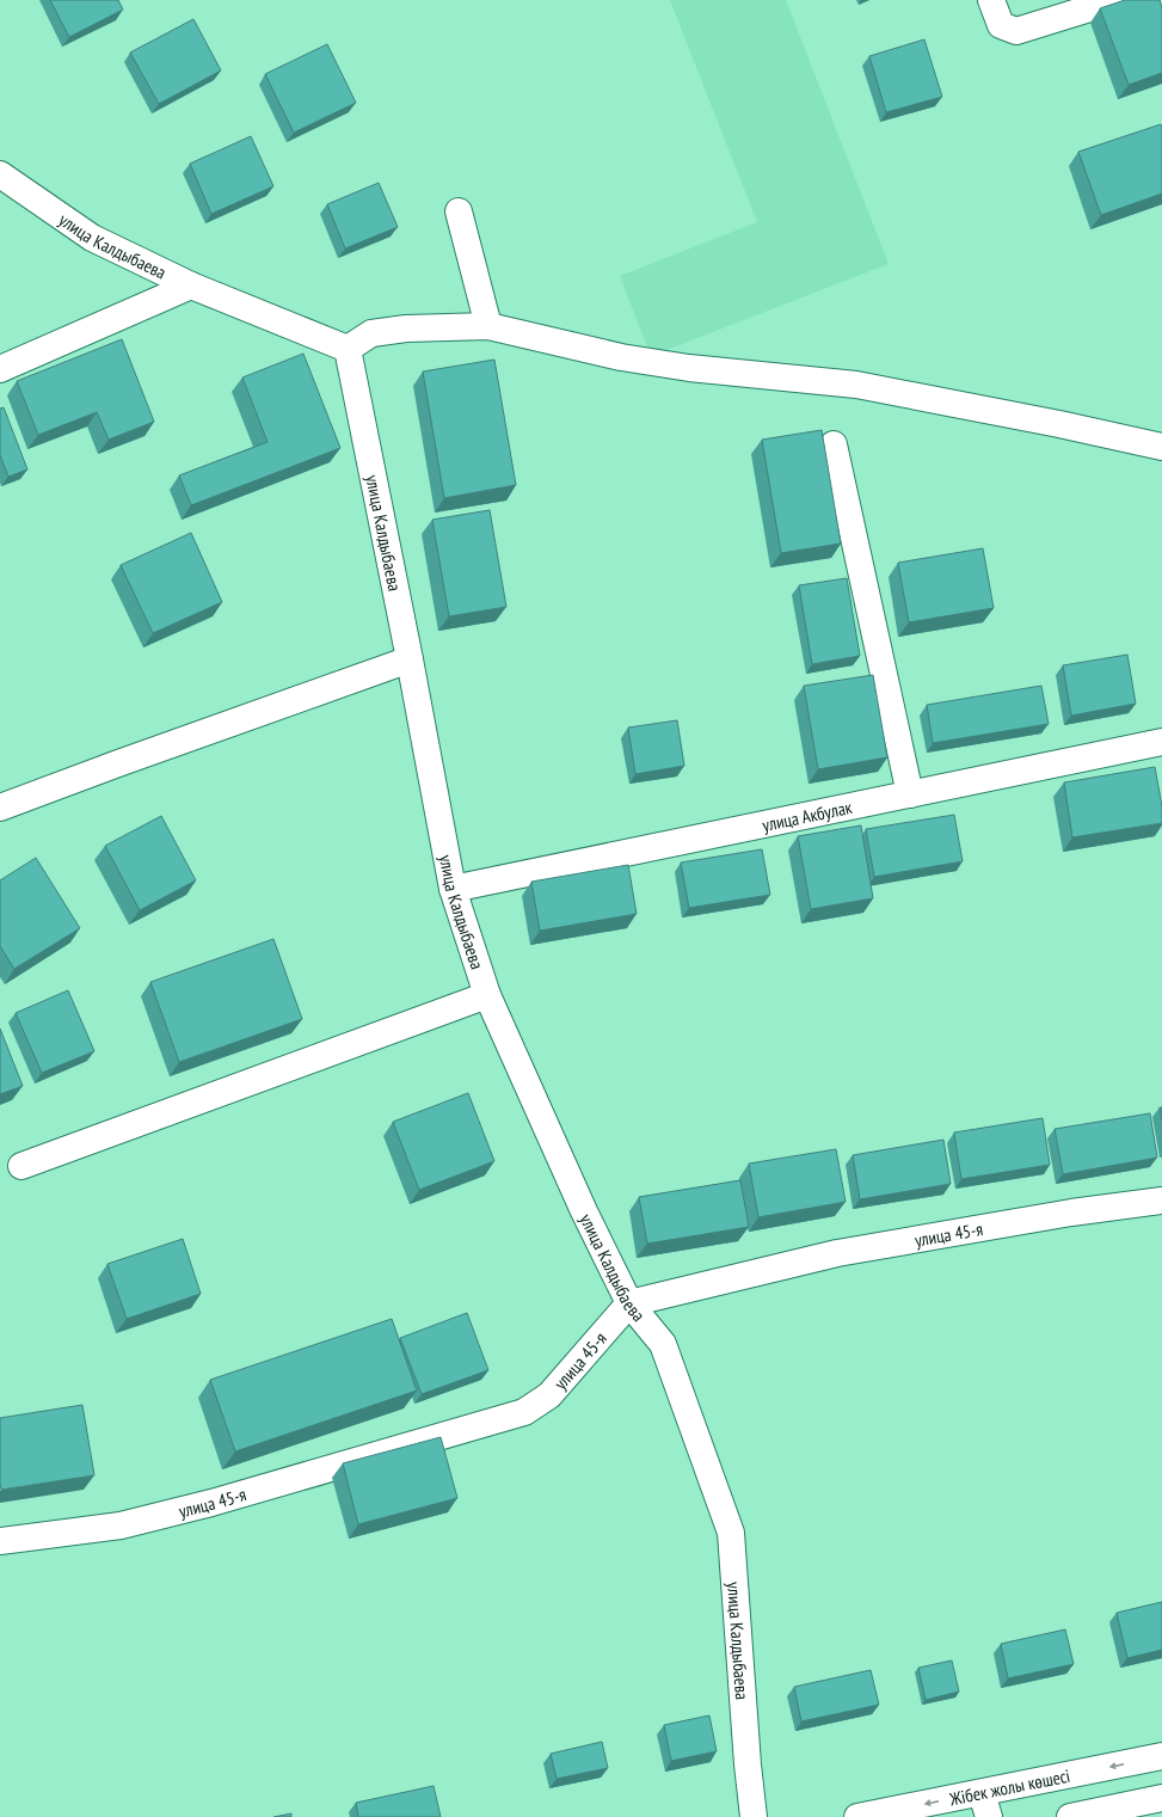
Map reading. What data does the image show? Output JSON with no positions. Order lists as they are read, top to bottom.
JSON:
{
  "streets": {
    "street": [
      "улица Калдыбаева",
      "улица Акбулак",
      "улица 45-я",
      "Жібек жолы көшесі"
    ]
  },
  "crossings": [
    ["улица Калдыбаева", "улица Акбулак"],
    ["улица Калдыбаева", "улица 45-я"]
  ]
}
